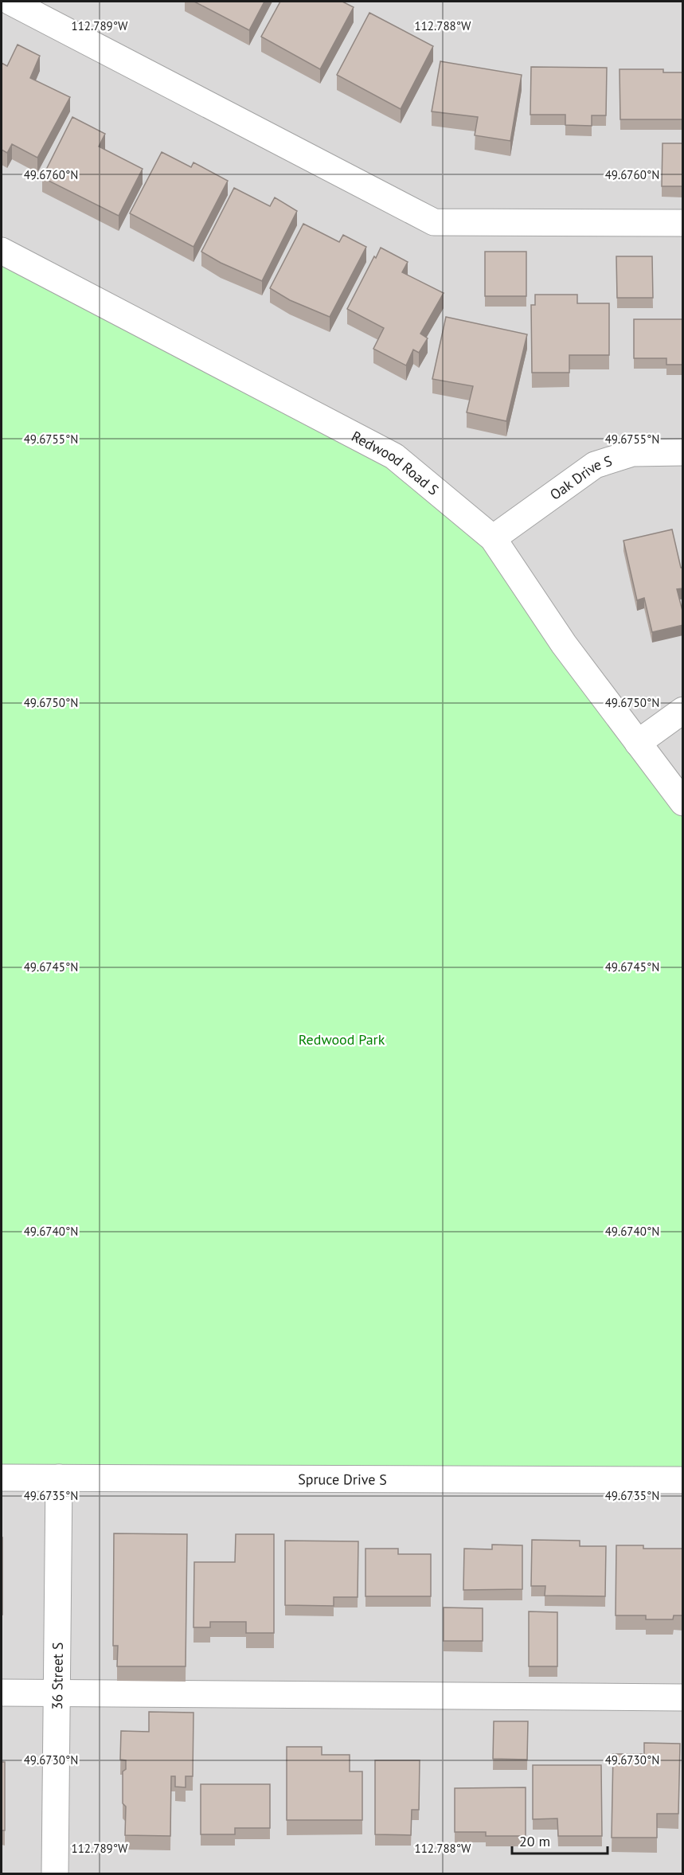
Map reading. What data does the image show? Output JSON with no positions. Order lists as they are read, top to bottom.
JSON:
{
  "streets": {
    "street": [
      "Redwood Road S",
      "Oak Drive S",
      "Spruce Drive S",
      "36 Street S"
    ]
  },
  "crossings": [
    ["Redwood Road S", "Oak Drive S"],
    ["Spruce Drive S", "36 Street S"]
  ],
  "parks": ["Redwood Park"],
  "scale_bar": "20 m",
  "coordinates": [
    "112.789°W",
    "112.788°W",
    "49.6760°N",
    "49.6755°N",
    "49.6750°N",
    "49.6745°N",
    "49.6740°N",
    "49.6735°N",
    "49.6730°N"
  ]
}
